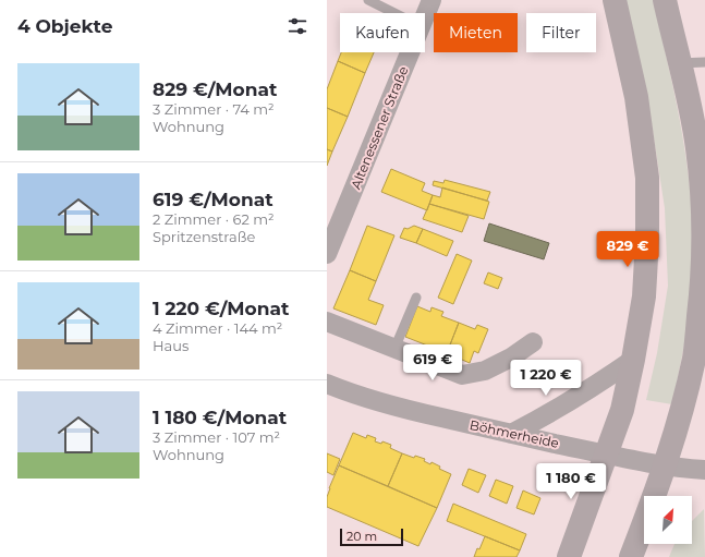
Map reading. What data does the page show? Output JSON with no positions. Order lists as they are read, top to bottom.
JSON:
{
  "streets": {
    "street": ["Altenessener Straße", "Böhmerheide"]
  },
  "scale_bar": "20 m",
  "north": "top right",
  "page": {
    "heading": "4 Objekte",
    "chip": ["Kaufen", "Mieten", "Filter"],
    "list": [
      {
        "name": "829 €/Monat",
        "note": "3 Zimmer · 74 m² · Wohnung"
      },
      {
        "name": "619 €/Monat",
        "note": "2 Zimmer · 62 m² · Spritzenstraße"
      },
      {
        "name": "1 220 €/Monat",
        "note": "4 Zimmer · 144 m² · Haus"
      },
      {
        "name": "1 180 €/Monat",
        "note": "3 Zimmer · 107 m² · Wohnung"
      }
    ],
    "price": [
      "829 €",
      "619 €",
      "1 220 €",
      "1 180 €"
    ],
    "scale": "20 m"
  }
}
